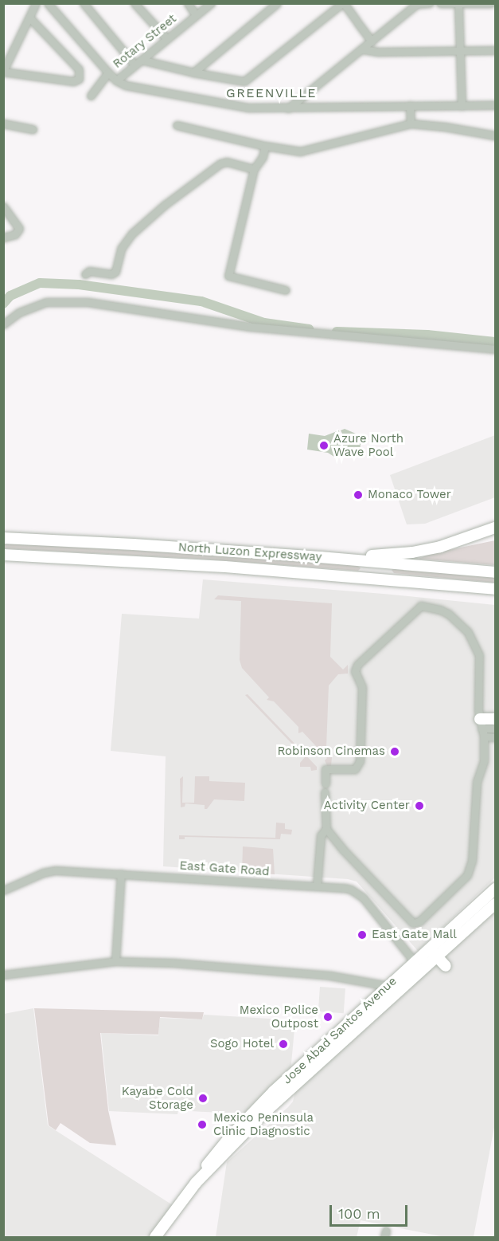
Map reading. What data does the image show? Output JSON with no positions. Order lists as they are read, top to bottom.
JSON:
{
  "streets": {
    "highway": ["North Luzon Expressway", "Jose Abad Santos Avenue"],
    "street": ["Rotary Street", "East Gate Road"]
  },
  "crossings": [
    ["East Gate Road", "Jose Abad Santos Avenue"]
  ],
  "districts": ["GREENVILLE"],
  "places": [
    "Azure North Wave Pool",
    "Monaco Tower",
    "Robinson Cinemas",
    "Activity Center",
    "East Gate Mall",
    "Mexico Police Outpost",
    "Sogo Hotel",
    "Kayabe Cold Storage",
    "Mexico Peninsula Clinic Diagnostic"
  ],
  "scale_bar": "100 m"
}
